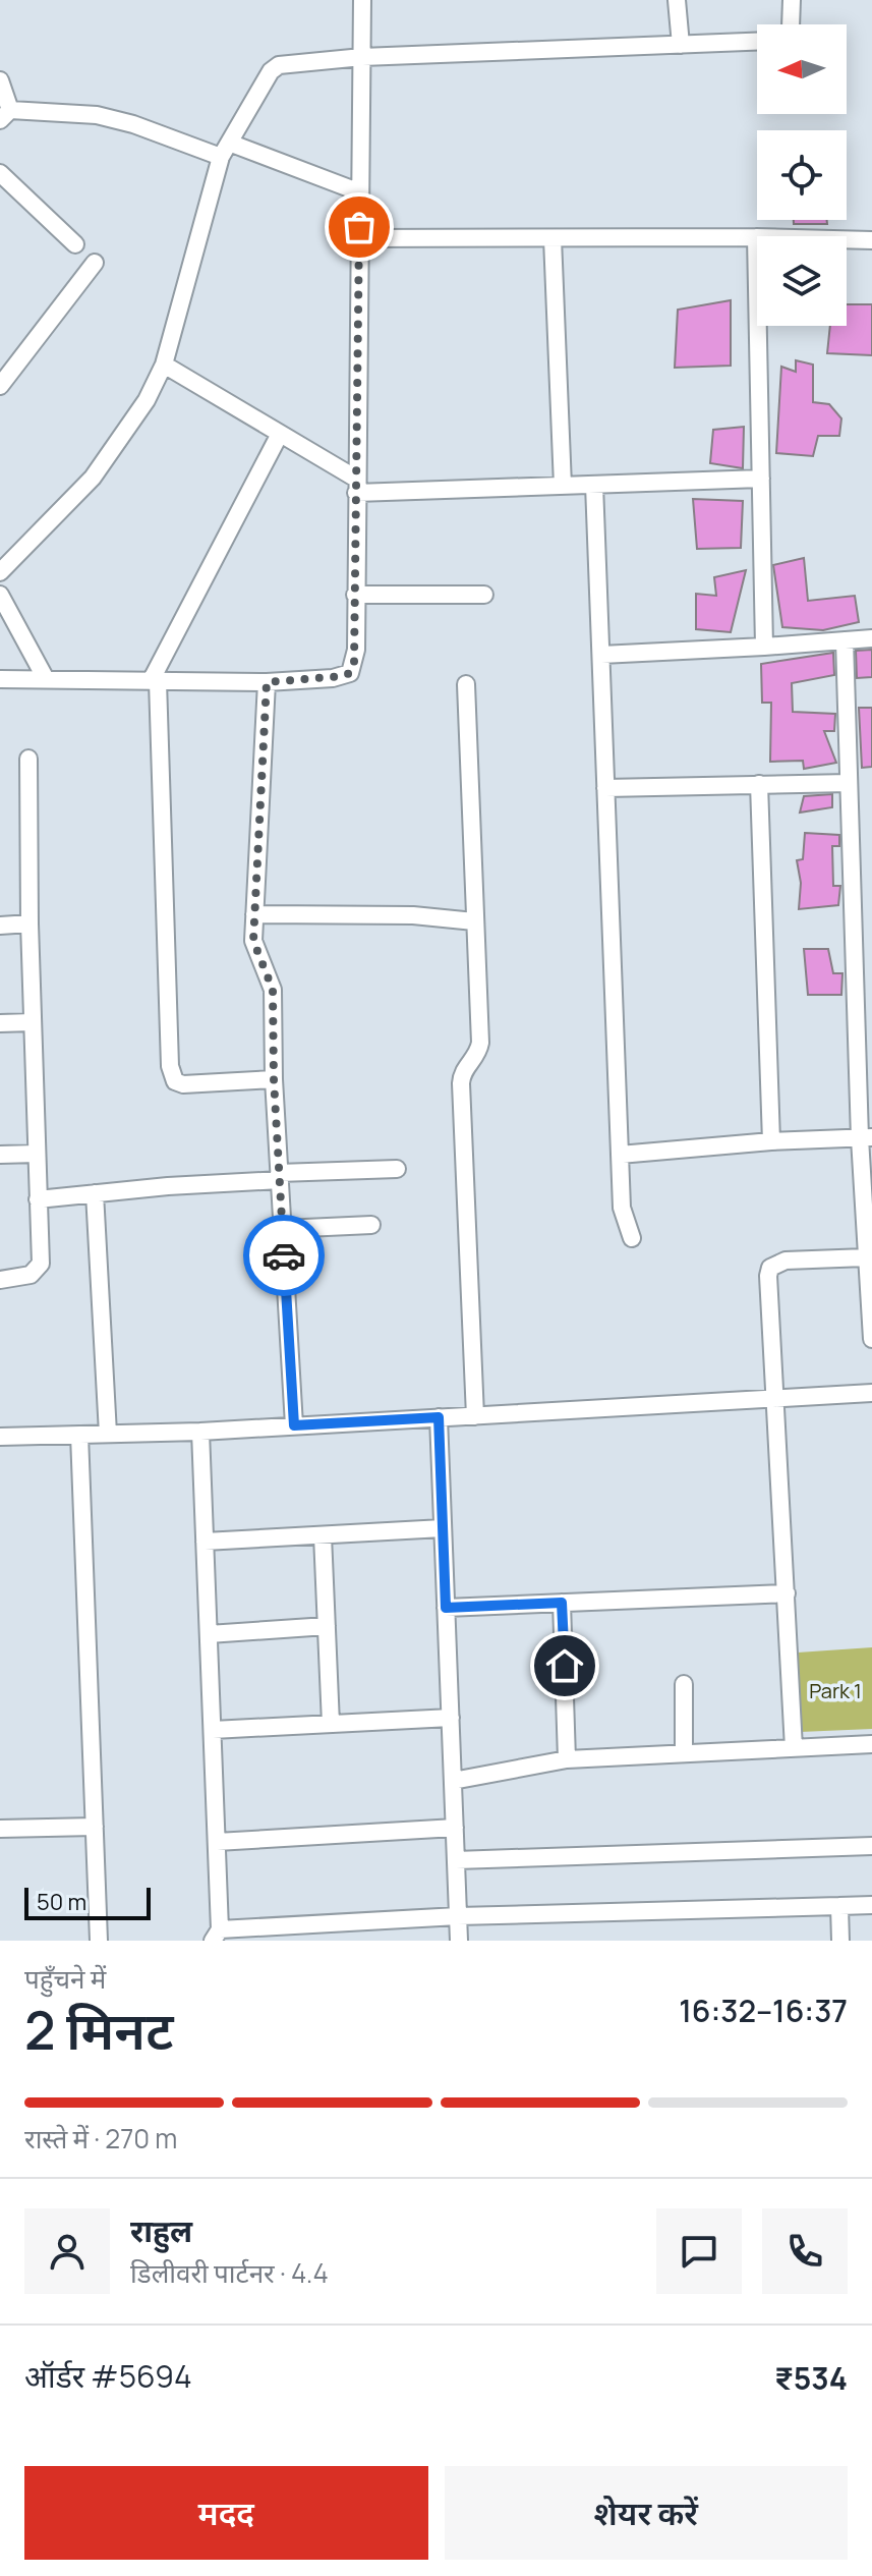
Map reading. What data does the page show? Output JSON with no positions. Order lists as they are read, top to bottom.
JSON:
{
  "parks": ["Park 1"],
  "scale_bar": "50 m",
  "north": "left",
  "page": {
    "scale": "50 m",
    "heading": ["2 मिनट", "पहुँचने में", "16:32–16:37"],
    "panel": [
      "राहुल",
      "डिलीवरी पार्टनर · 4.4",
      "ऑर्डर #5694",
      "₹534"
    ],
    "bar": "रास्ते में · 270 m",
    "buttons": ["मदद", "शेयर करें"]
  }
}
